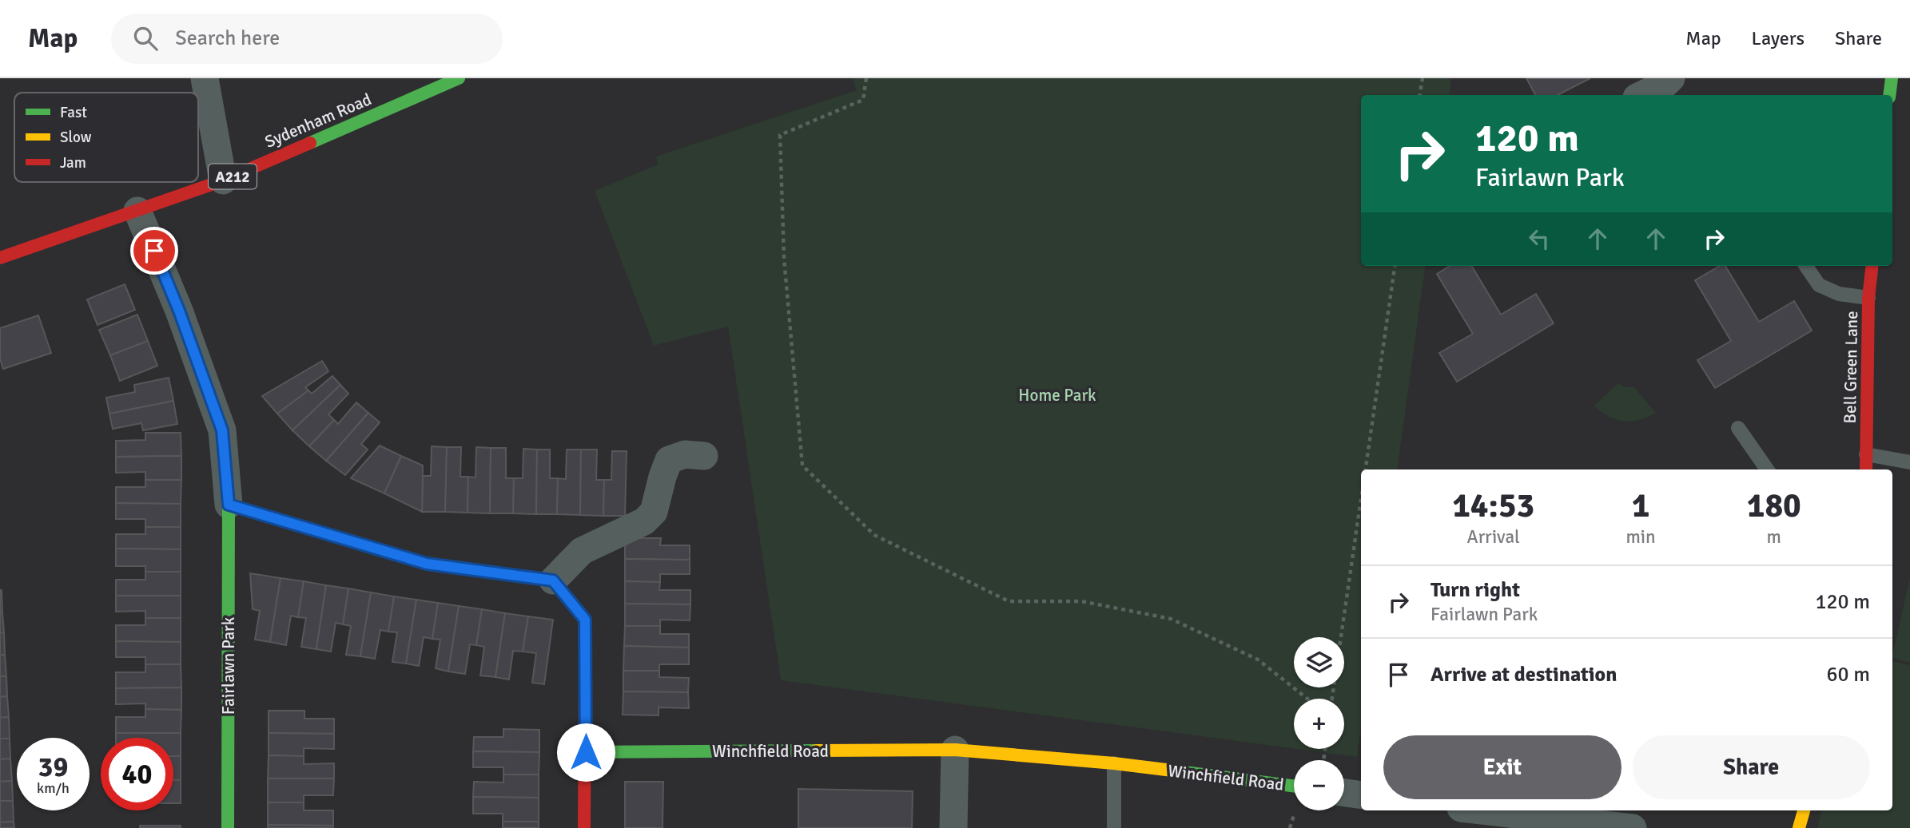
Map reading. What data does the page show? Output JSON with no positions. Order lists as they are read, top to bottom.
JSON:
{
  "streets": {
    "street": [
      "Sydenham Road",
      "A212",
      "Bell Green Lane",
      "Fairlawn Park",
      "Winchfield Road"
    ]
  },
  "crossings": [
    ["Sydenham Road", "Fairlawn Park"]
  ],
  "parks": ["Home Park"],
  "legend": ["Fast", "Slow", "Jam"],
  "page": {
    "header": "Map",
    "search": "Search here",
    "nav": ["Map", "Layers", "Share"],
    "turn": ["120 m", "Fairlawn Park"],
    "eta": [
      "14:53",
      "Arrival",
      "1",
      "min",
      "180",
      "m"
    ],
    "list": [
      {
        "name": "Turn right",
        "note": "Fairlawn Park",
        "value": "120 m"
      },
      {
        "name": "Arrive at destination",
        "value": "60 m"
      }
    ],
    "map_buttons": ["+", "−"],
    "buttons": ["Exit", "Share"],
    "speed": "39 km/h",
    "limit": "40"
  }
}
